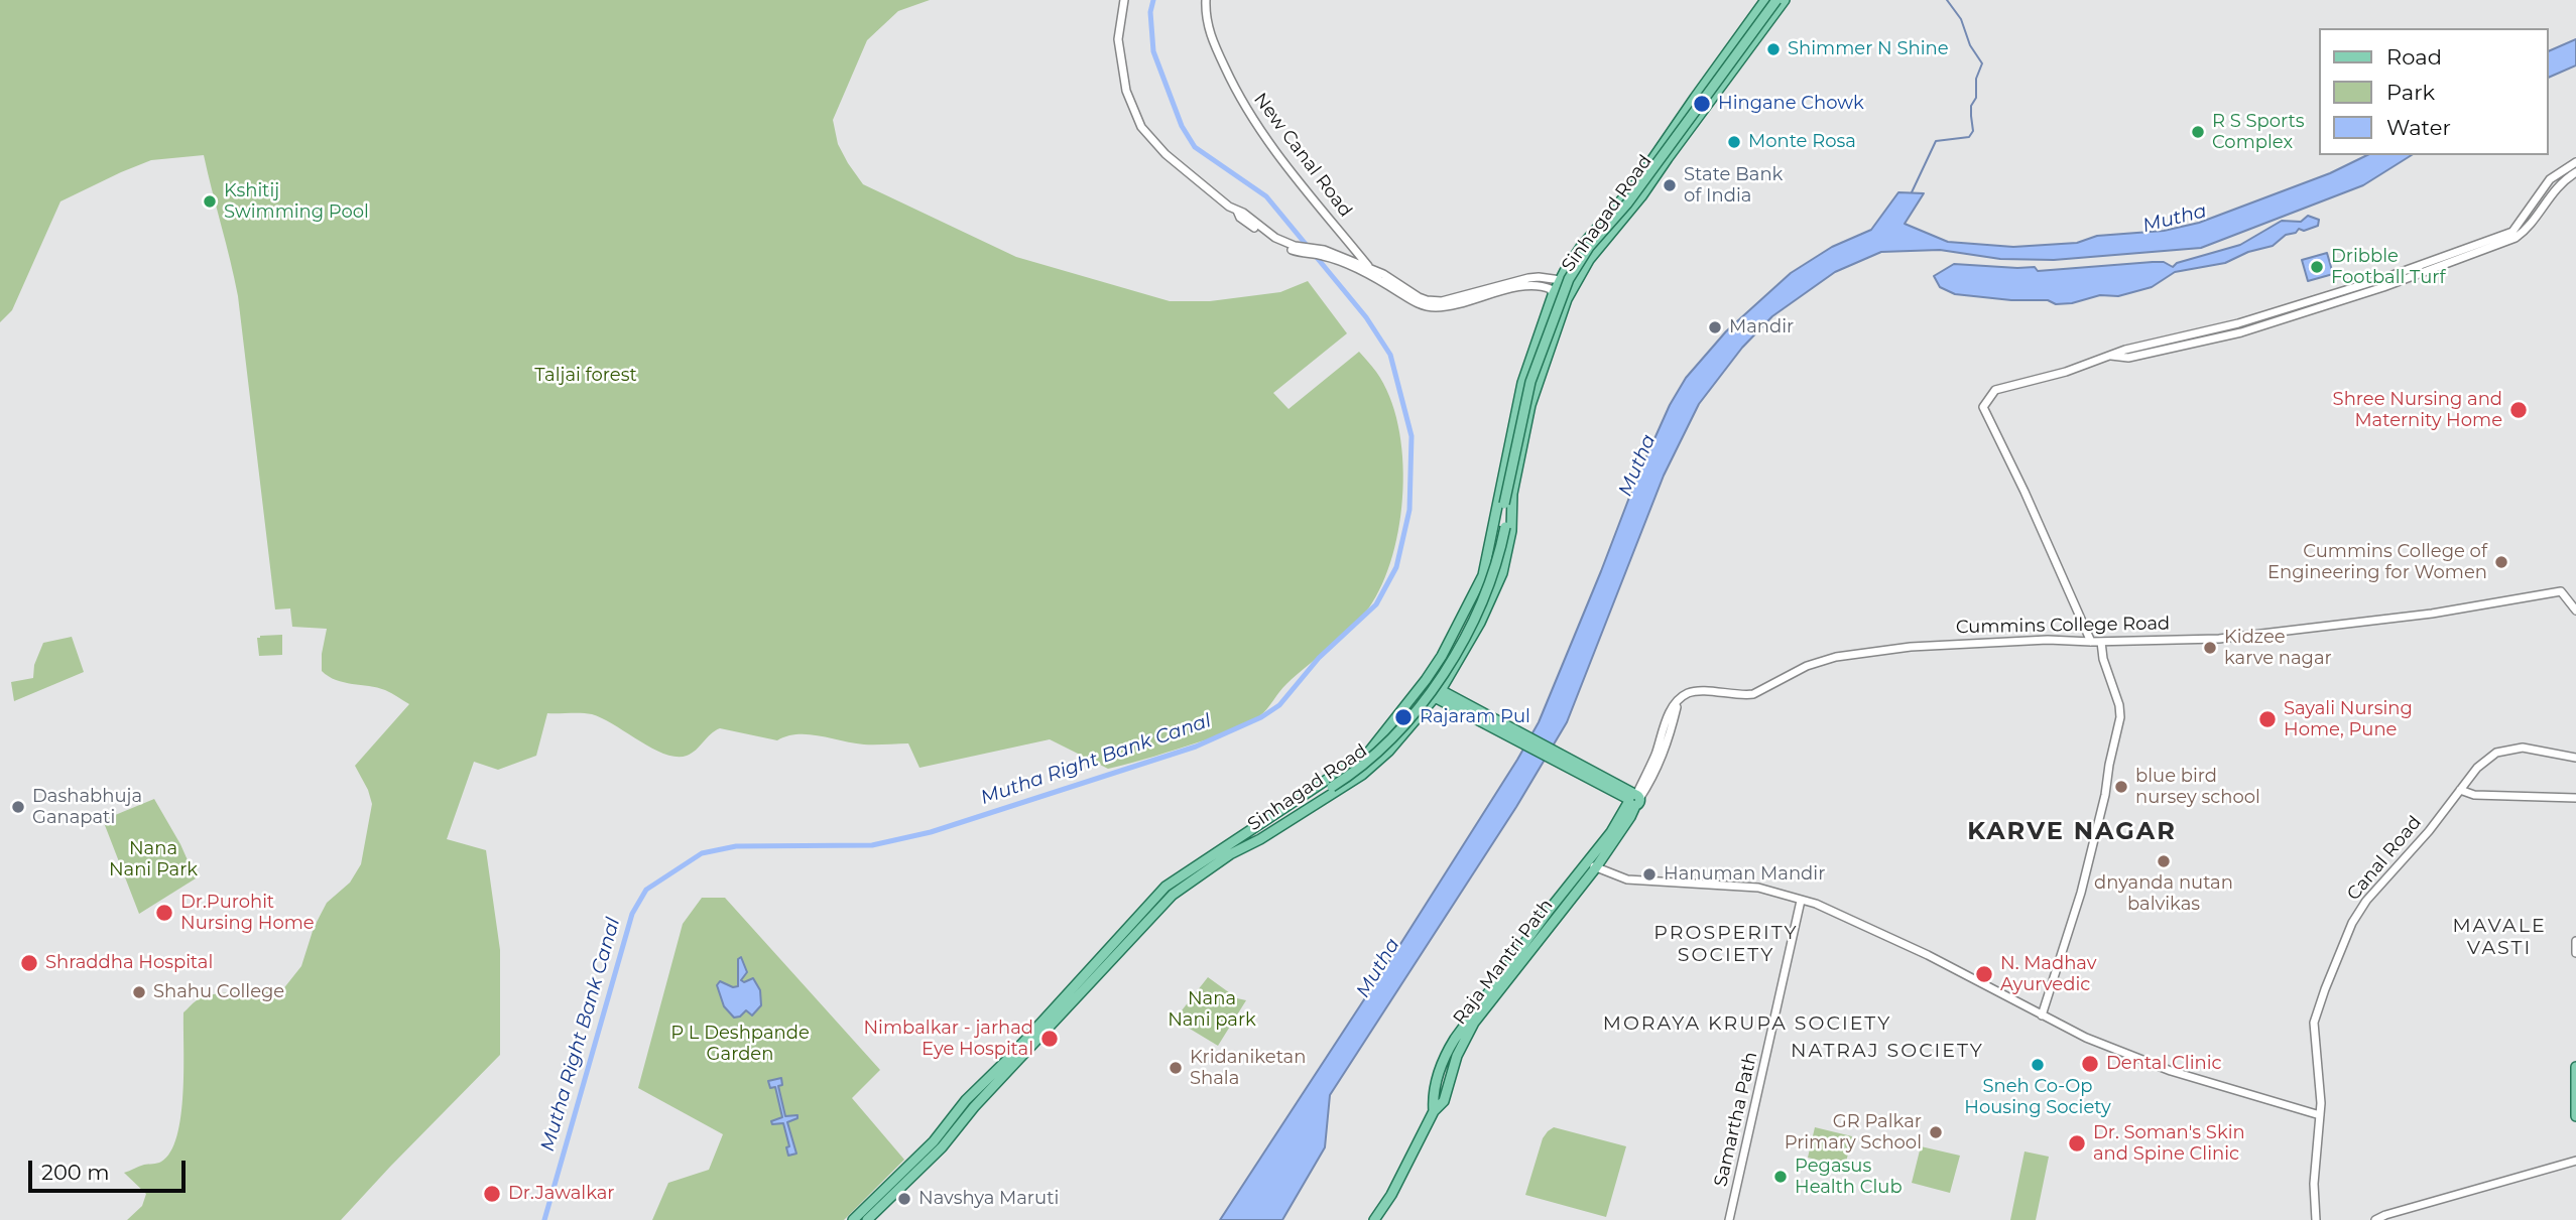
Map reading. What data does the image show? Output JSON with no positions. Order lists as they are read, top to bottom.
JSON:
{
  "streets": {
    "main road": ["Sinhagad Road", "Raja Mantri Path"],
    "street": [
      "New Canal Road",
      "Cummins College Road",
      "Canal Road",
      "Samartha Path"
    ]
  },
  "crossings": [
    ["Cummins College Road", "Raja Mantri Path"]
  ],
  "districts": [
    "KARVE NAGAR",
    "MAVALE VASTI",
    "PROSPERITY SOCIETY",
    "MORAYA KRUPA SOCIETY",
    "NATRAJ SOCIETY"
  ],
  "water": ["Mutha", "Mutha Right Bank Canal"],
  "parks": [
    "Taljai forest",
    "Nana Nani Park",
    "Nana Nani park",
    "P L Deshpande Garden"
  ],
  "places": [
    "Shimmer N Shine",
    "Hingane Chowk",
    "R S Sports Complex",
    "Monte Rosa",
    "State Bank of India",
    "Kshitij Swimming Pool",
    "Dribble Football Turf",
    "Mandir",
    "Shree Nursing and Maternity Home",
    "Cummins College of Engineering for Women",
    "Kidzee karve nagar",
    "Rajaram Pul",
    "Sayali Nursing Home, Pune",
    "blue bird nursey school",
    "Dashabhuja Ganapati",
    "dnyanda nutan balvikas",
    "Hanuman Mandir",
    "Dr.Purohit Nursing Home",
    "Shraddha Hospital",
    "N. Madhav Ayurvedic",
    "Shahu College",
    "Nimbalkar - jarhad Eye Hospital",
    "Dental Clinic",
    "Sneh Co-Op Housing Society",
    "Kridaniketan Shala",
    "GR Palkar Primary School",
    "Dr. Soman's Skin and Spine Clinic",
    "Pegasus Health Club",
    "Dr.Jawalkar",
    "Navshya Maruti"
  ],
  "legend": ["Road", "Park", "Water"],
  "scale_bar": "200 m"
}
